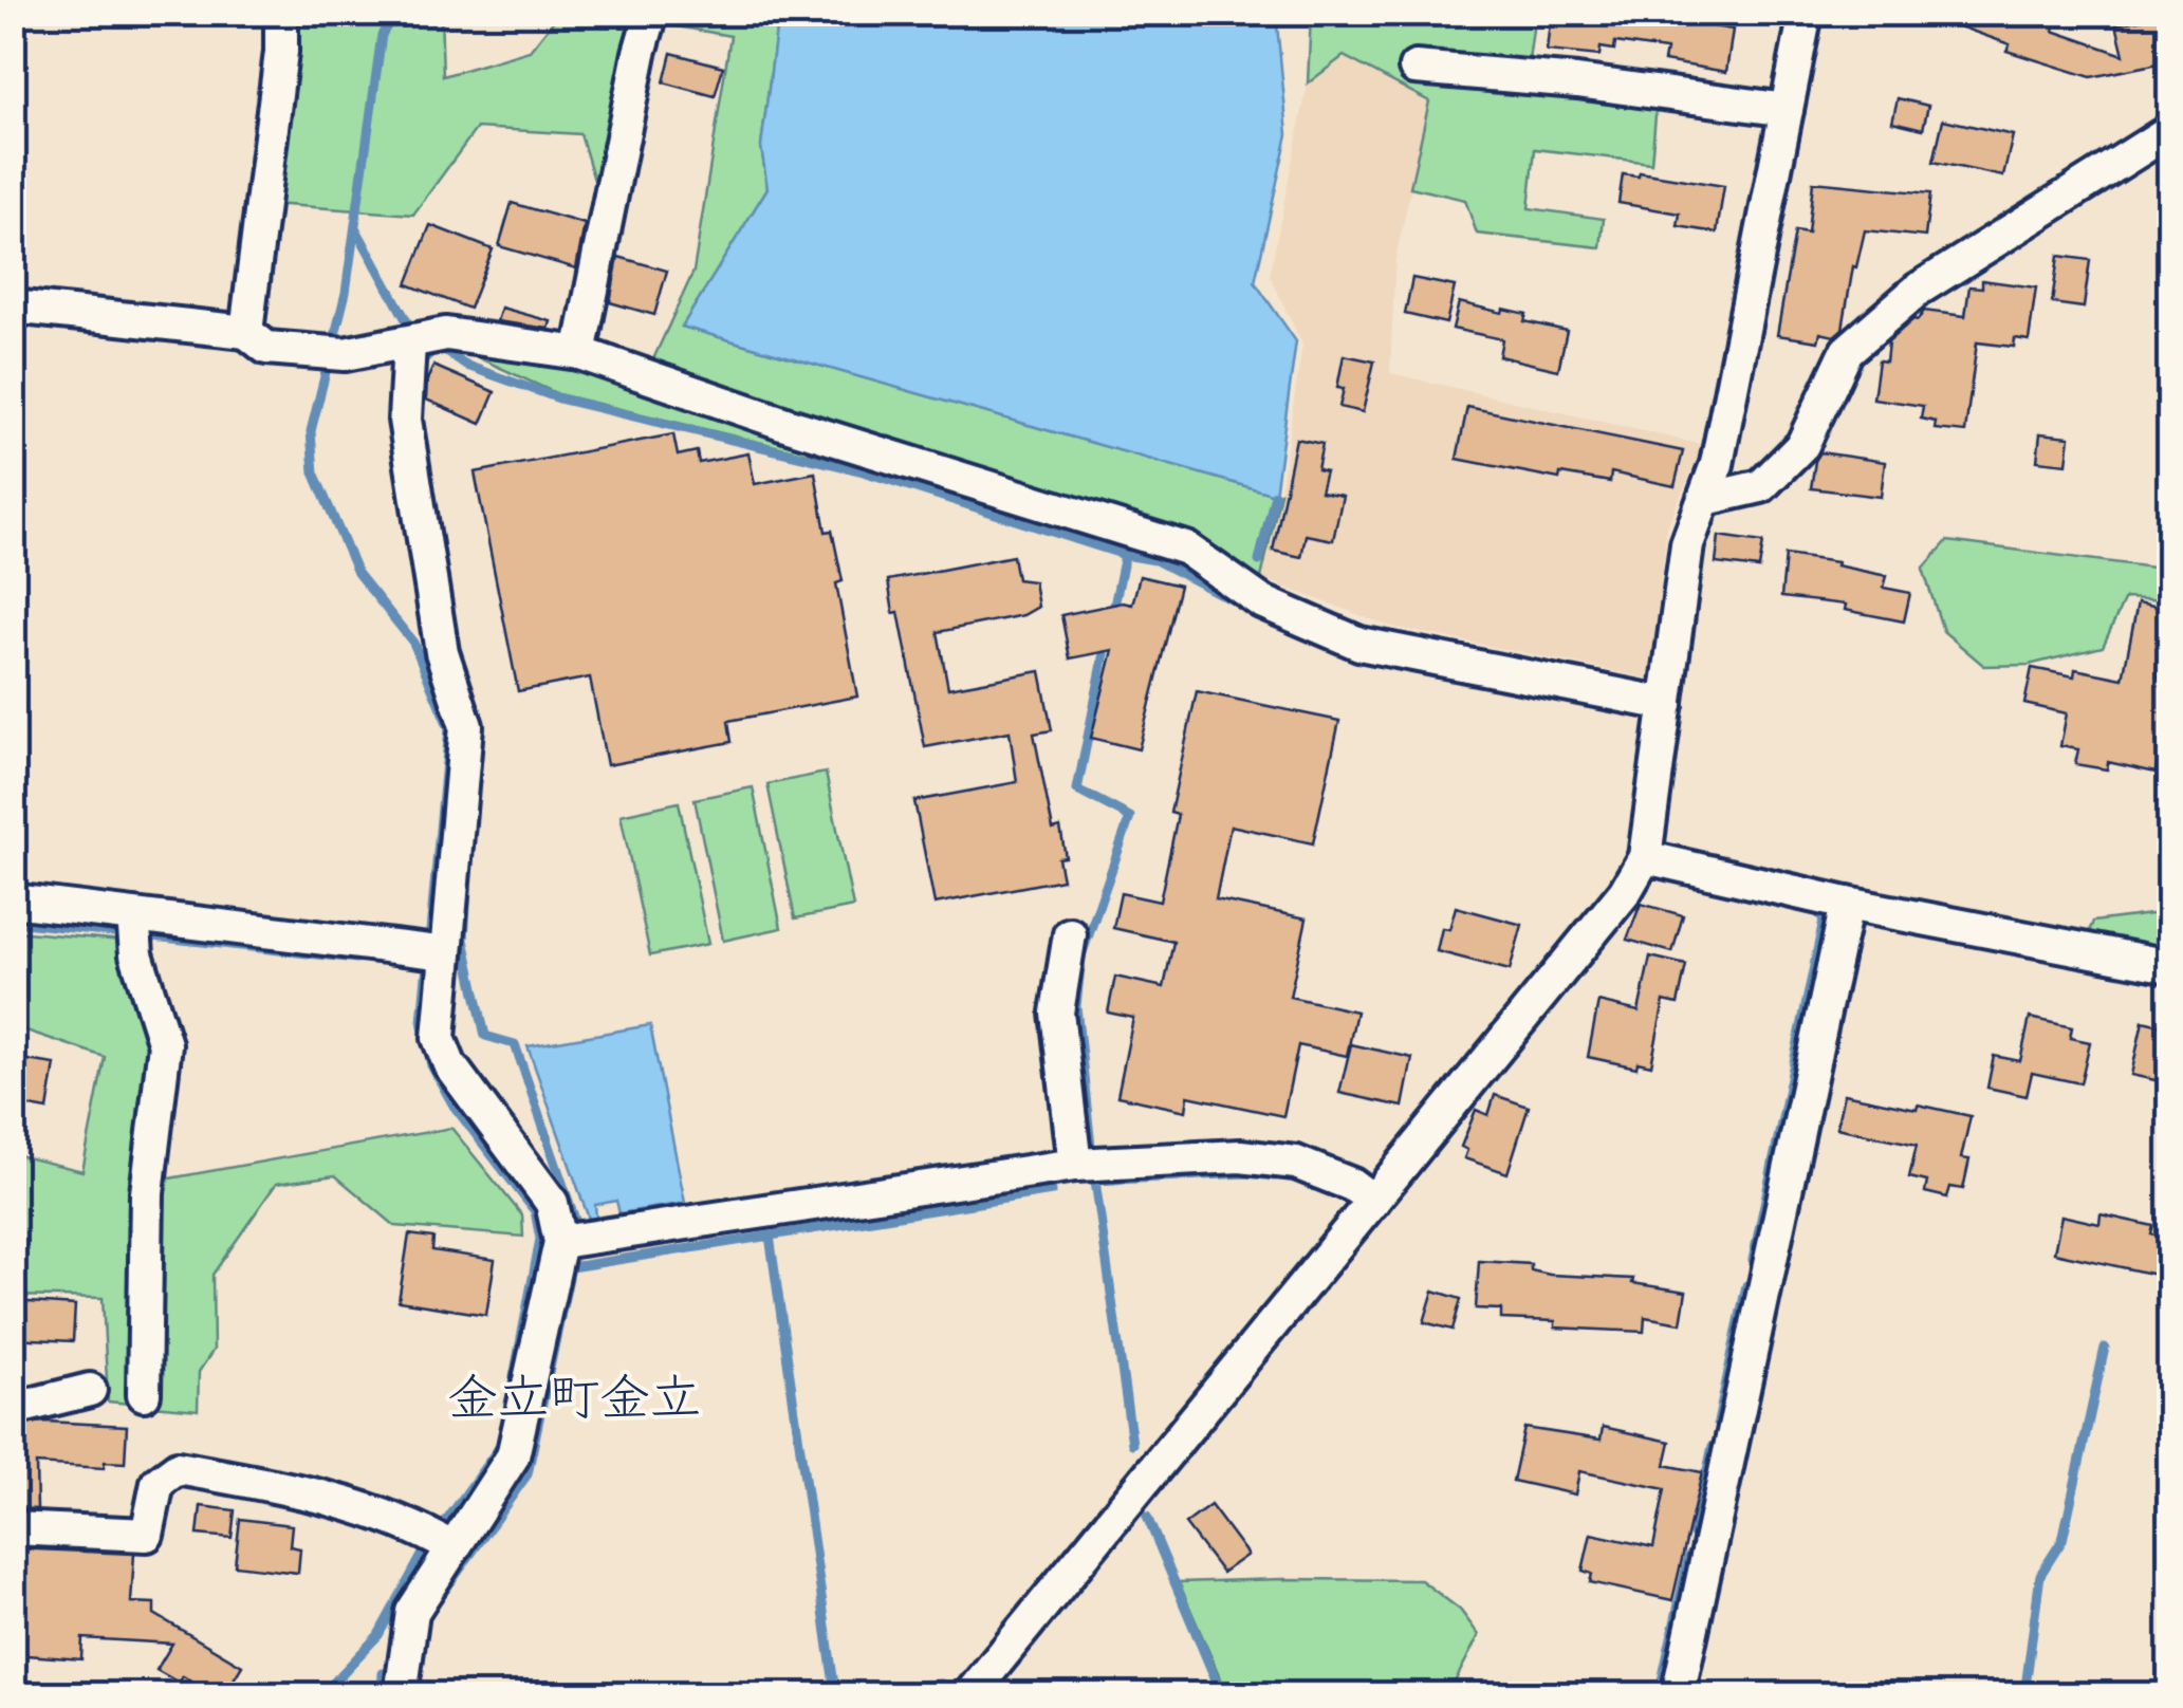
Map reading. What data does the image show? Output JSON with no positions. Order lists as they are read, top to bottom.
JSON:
{
  "districts": ["金立町金立"]
}
